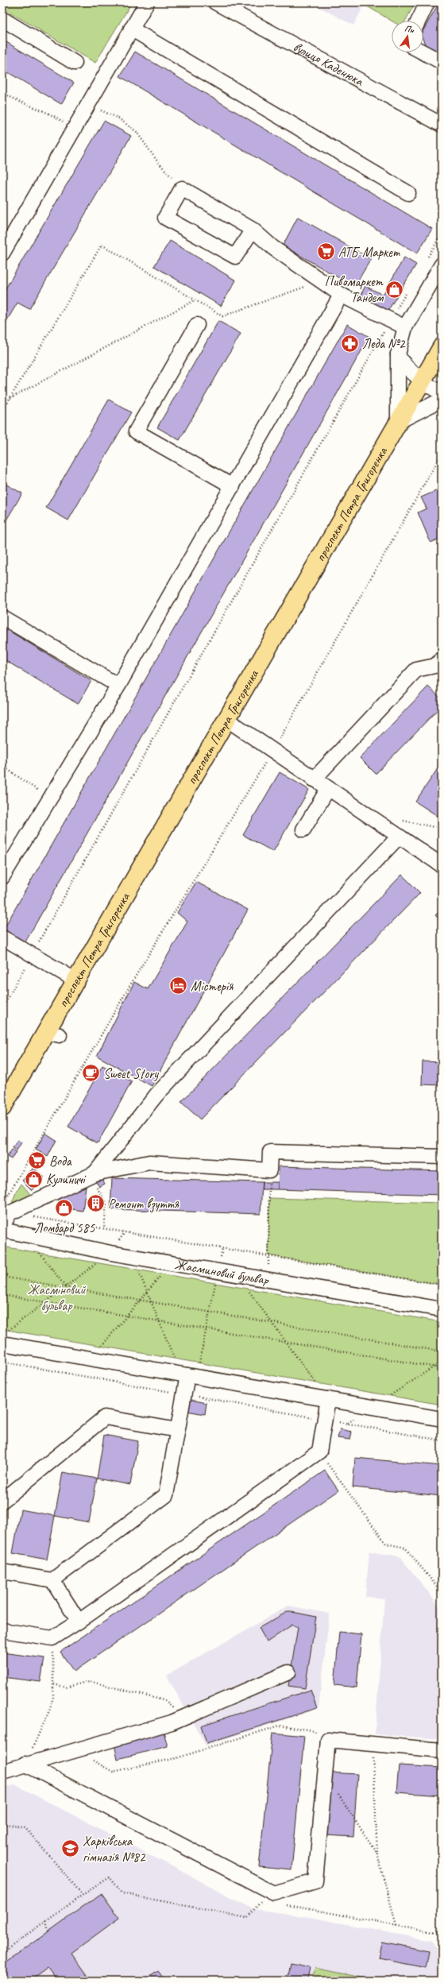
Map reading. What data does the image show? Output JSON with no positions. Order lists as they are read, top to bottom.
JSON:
{
  "streets": {
    "main road": ["проспект Петра Григоренка"],
    "street": ["вулиця Каденюка", "Жасминовий бульвар"]
  },
  "parks": ["Жасміновий бульвар"],
  "places": {
    "supermarket": ["АТБ-Маркет", "Вода"],
    "shop": ["Пивомаркет Тандем", "Кулиничі", "Ломбард 585"],
    "pharmacy": ["Леда №2"],
    "hotel": ["Містерія"],
    "cafe": ["Sweet Story"],
    "building": ["Ремонт взуття"],
    "school or university": ["Харківська гімназія №82"]
  },
  "north": "top"
}
